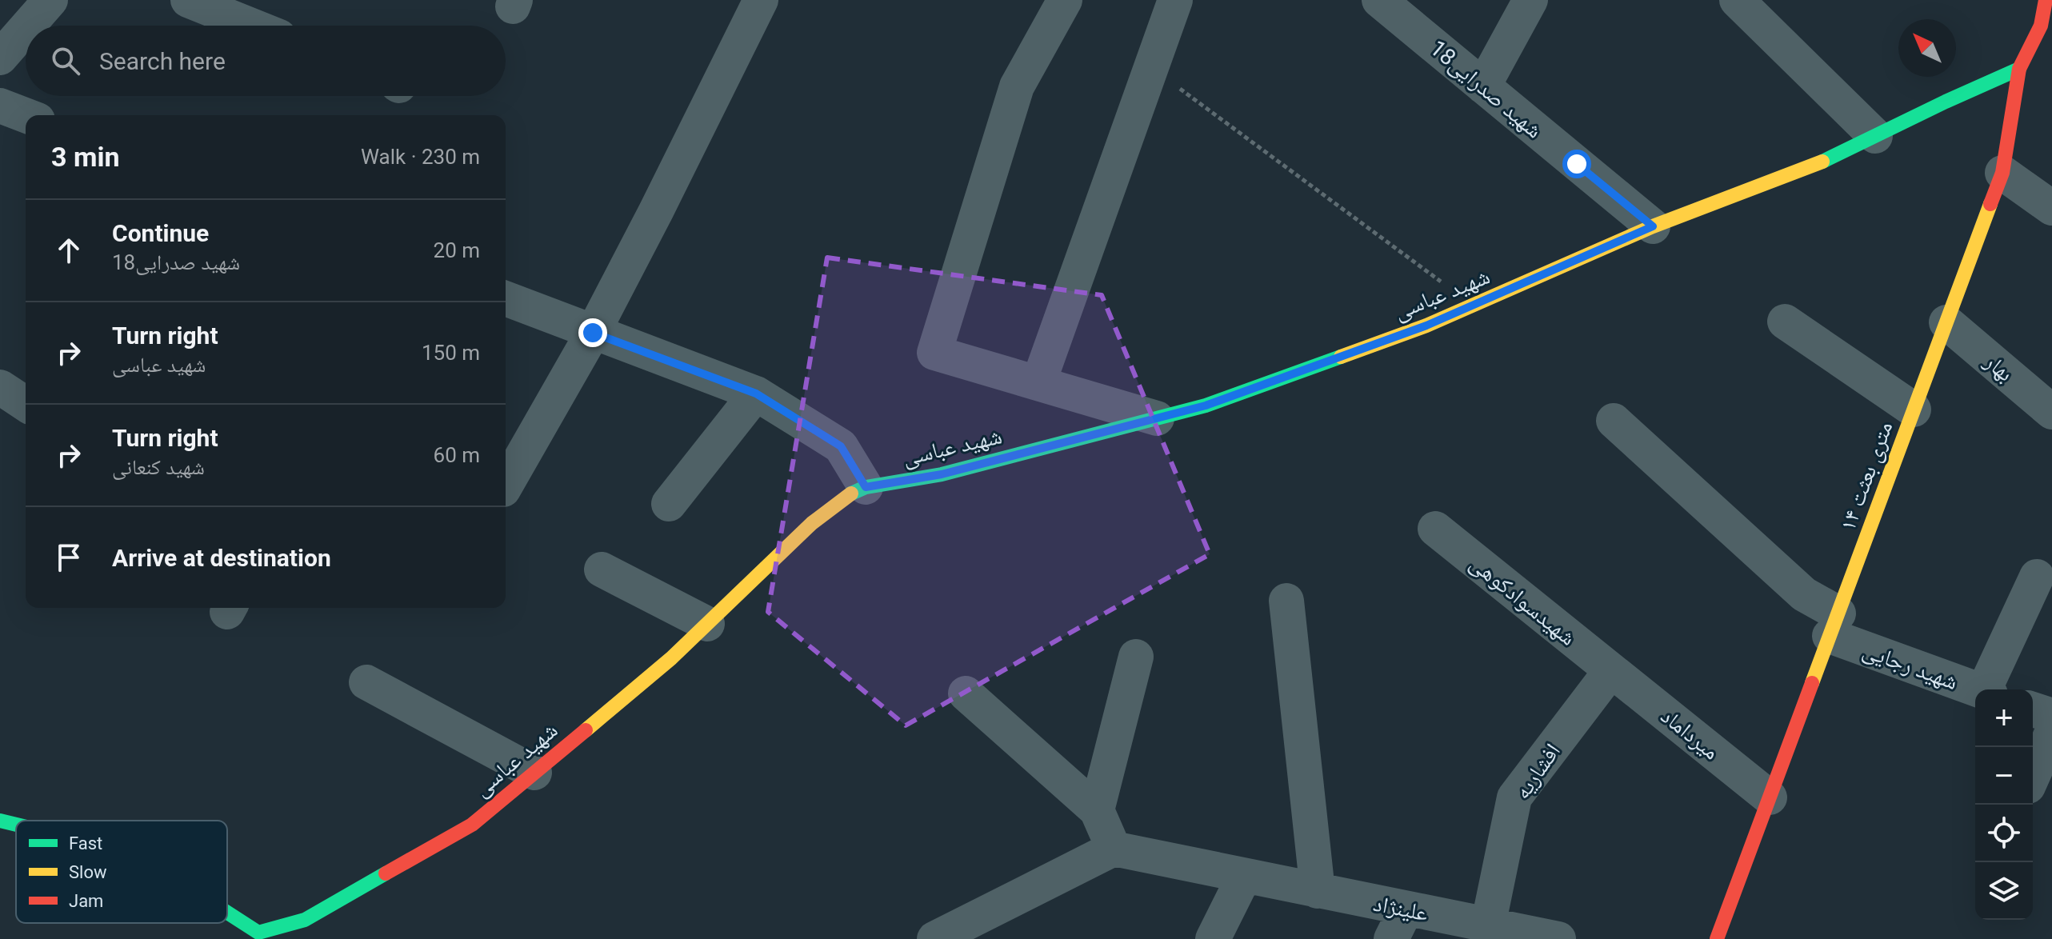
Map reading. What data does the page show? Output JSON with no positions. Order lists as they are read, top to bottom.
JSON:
{
  "streets": {
    "street": [
      "شهید صدرایی18",
      "شهید عباسی",
      "بهار",
      "۱۴ متری بعثت",
      "شهیدسوادکوهی",
      "شهید رجایی",
      "میرداماد",
      "افشاریه",
      "علینژاد"
    ]
  },
  "crossings": [
    ["شهید صدرایی18", "شهید عباسی"],
    ["شهید عباسی", "۱۴ متری بعثت"],
    ["بهار", "۱۴ متری بعثت"],
    ["۱۴ متری بعثت", "شهید رجایی"],
    ["۱۴ متری بعثت", "میرداماد"],
    ["شهیدسوادکوهی", "میرداماد"],
    ["شهیدسوادکوهی", "افشاریه"],
    ["میرداماد", "افشاریه"],
    ["افشاریه", "علینژاد"]
  ],
  "legend": ["Fast", "Slow", "Jam"],
  "north": "top left",
  "page": {
    "search": "Search here",
    "heading": ["3 min", "Walk · 230 m"],
    "list": [
      ["Continue", "شهید صدرایی18", "20 m"],
      ["Turn right", "شهید عباسی", "150 m"],
      ["Turn right", "شهید کنعانی", "60 m"],
      "Arrive at destination"
    ],
    "map_buttons": ["+", "−"]
  }
}
